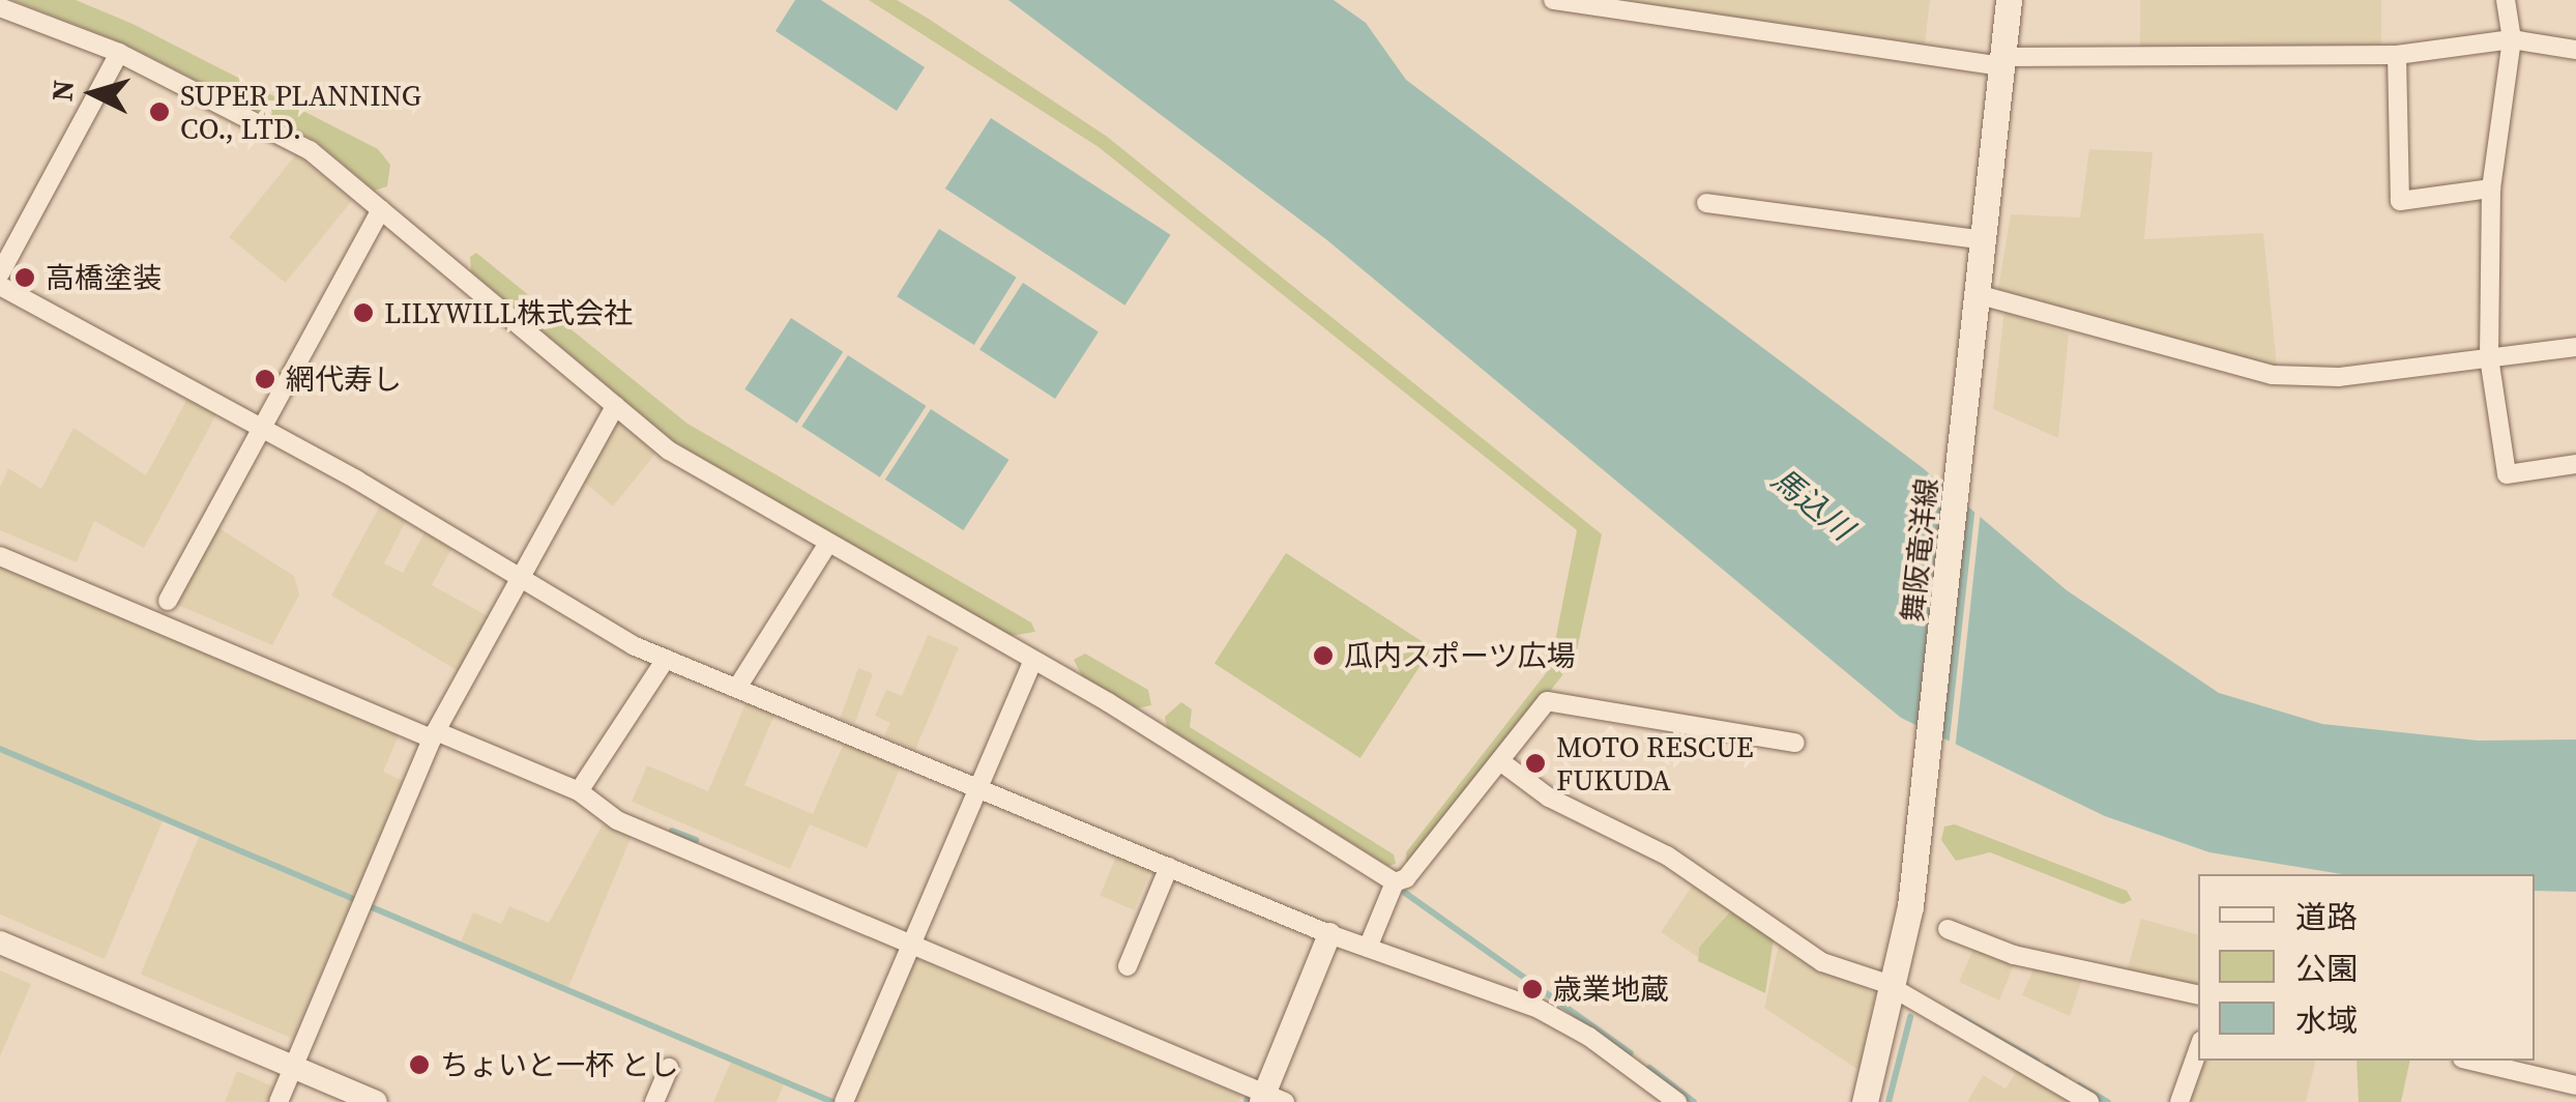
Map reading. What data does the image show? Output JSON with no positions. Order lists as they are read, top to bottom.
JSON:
{
  "streets": {
    "main road": ["舞阪竜洋線"]
  },
  "water": ["馬込川"],
  "places": [
    "SUPER PLANNING CO., LTD.",
    "高橋塗装",
    "LILYWILL株式会社",
    "網代寿し",
    "瓜内スポーツ広場",
    "MOTO RESCUE FUKUDA",
    "歳業地蔵",
    "ちょいと一杯 とし"
  ],
  "legend": ["道路", "公園", "水域"],
  "north": "left"
}
